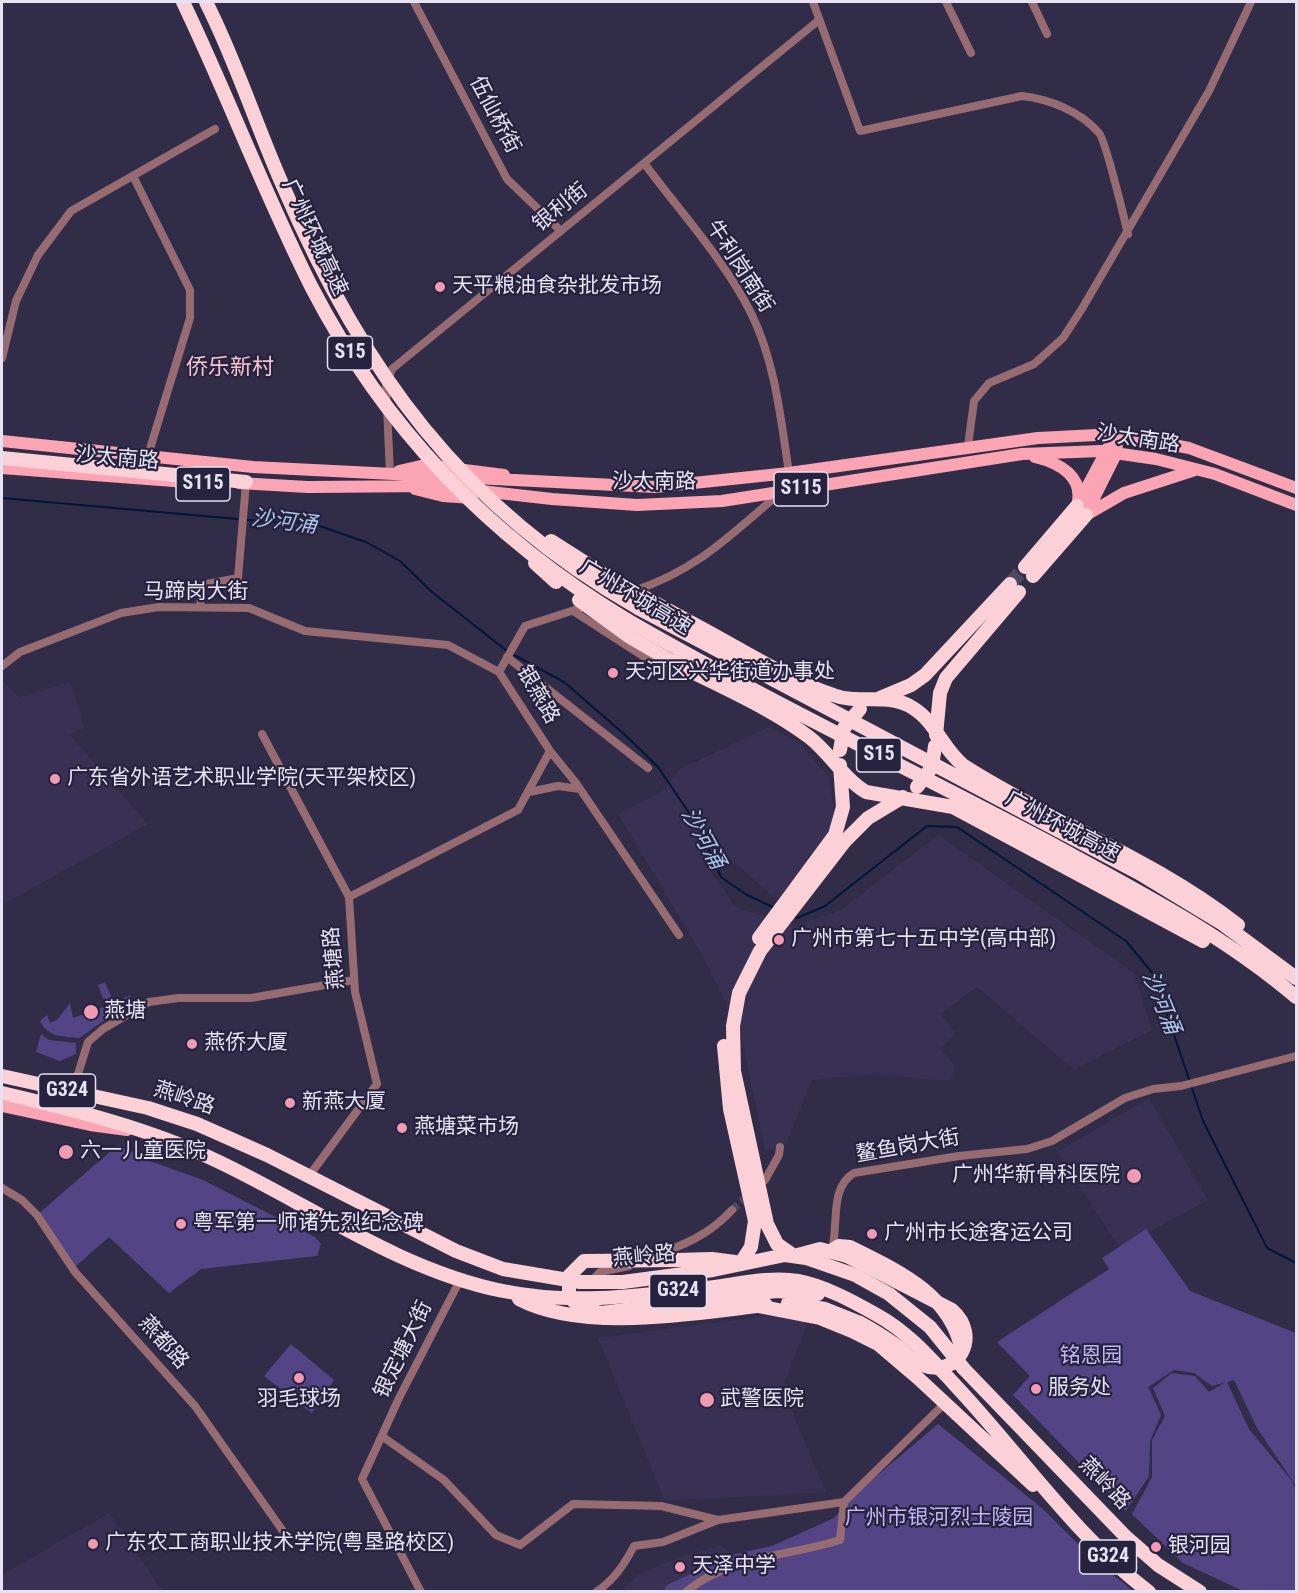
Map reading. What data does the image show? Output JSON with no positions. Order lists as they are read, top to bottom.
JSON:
{
  "streets": {
    "highway": [
      "广州环城高速",
      "S15",
      "G324",
      "燕岭路"
    ],
    "main road": ["沙太南路", "S115"],
    "street": [
      "伍仙桥街",
      "银利街",
      "牛利岗南街",
      "马蹄岗大街",
      "银燕路",
      "燕塘路",
      "鳌鱼岗大街",
      "燕都路",
      "银定塘大街"
    ]
  },
  "crossings": [
    ["伍仙桥街", "银利街"],
    ["银利街", "牛利岗南街"],
    ["银利街", "沙太南路"],
    ["牛利岗南街", "沙太南路"],
    ["沙太南路", "银燕路"],
    ["马蹄岗大街", "银燕路"],
    ["银燕路", "燕塘路"],
    ["燕塘路", "燕岭路"],
    ["燕岭路", "银定塘大街"]
  ],
  "districts": ["侨乐新村"],
  "water": ["沙河涌"],
  "parks": ["铭恩园", "广州市银河烈士陵园"],
  "places": [
    "天平粮油食杂批发市场",
    "天河区兴华街道办事处",
    "广东省外语艺术职业学院(天平架校区)",
    "广州市第七十五中学(高中部)",
    "燕塘",
    "燕侨大厦",
    "新燕大厦",
    "燕塘菜市场",
    "六一儿童医院",
    "广州华新骨科医院",
    "粤军第一师诸先烈纪念碑",
    "广州市长途客运公司",
    "羽毛球场",
    "服务处",
    "武警医院",
    "广东农工商职业技术学院(粤垦路校区)",
    "银河园",
    "天泽中学"
  ]
}
